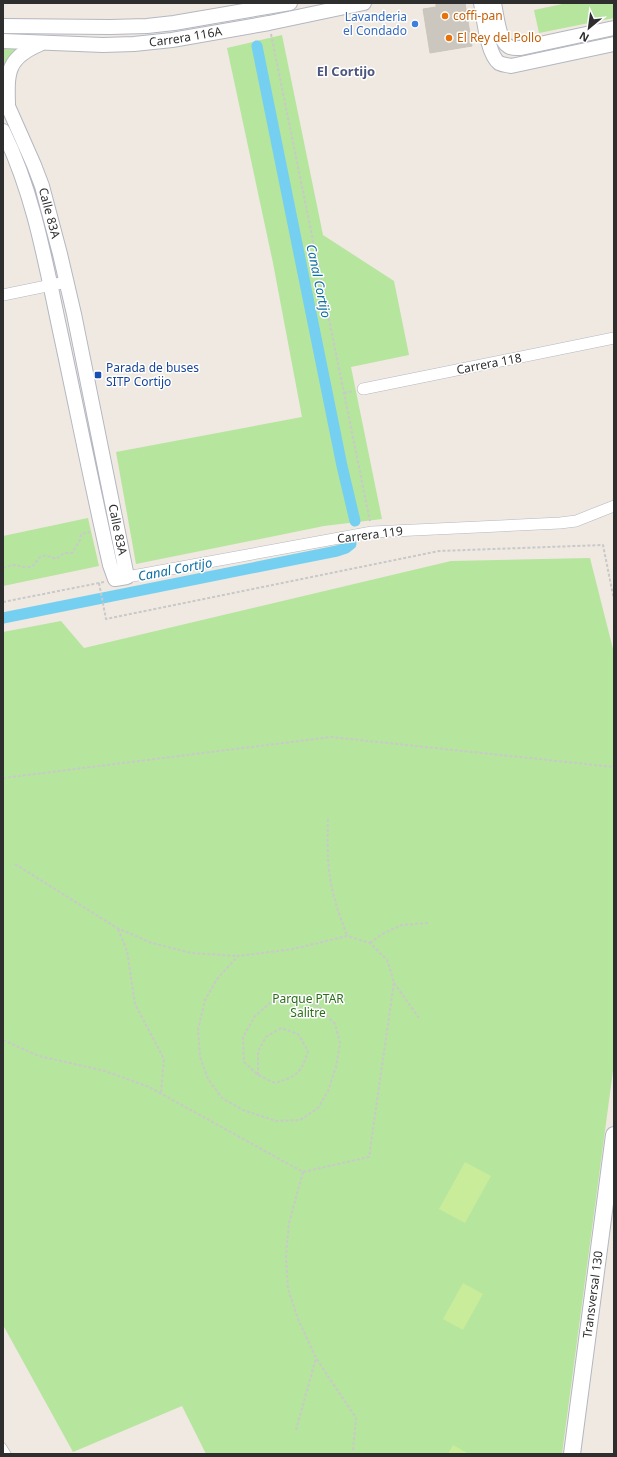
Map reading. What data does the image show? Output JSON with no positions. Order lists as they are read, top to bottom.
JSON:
{
  "streets": {
    "main road": ["Transversal 130"],
    "street": [
      "Carrera 116A",
      "Calle 83A",
      "Carrera 118",
      "Carrera 119"
    ]
  },
  "crossings": [
    ["Calle 83A", "Carrera 119"]
  ],
  "districts": ["El Cortijo"],
  "water": ["Canal Cortijo"],
  "parks": ["Parque PTAR Salitre"],
  "places": {
    "other": ["coffi-pan", "Lavanderia el Condado", "El Rey del Pollo"],
    "transit": ["Parada de buses SITP Cortijo"]
  },
  "north": "bottom left"
}
